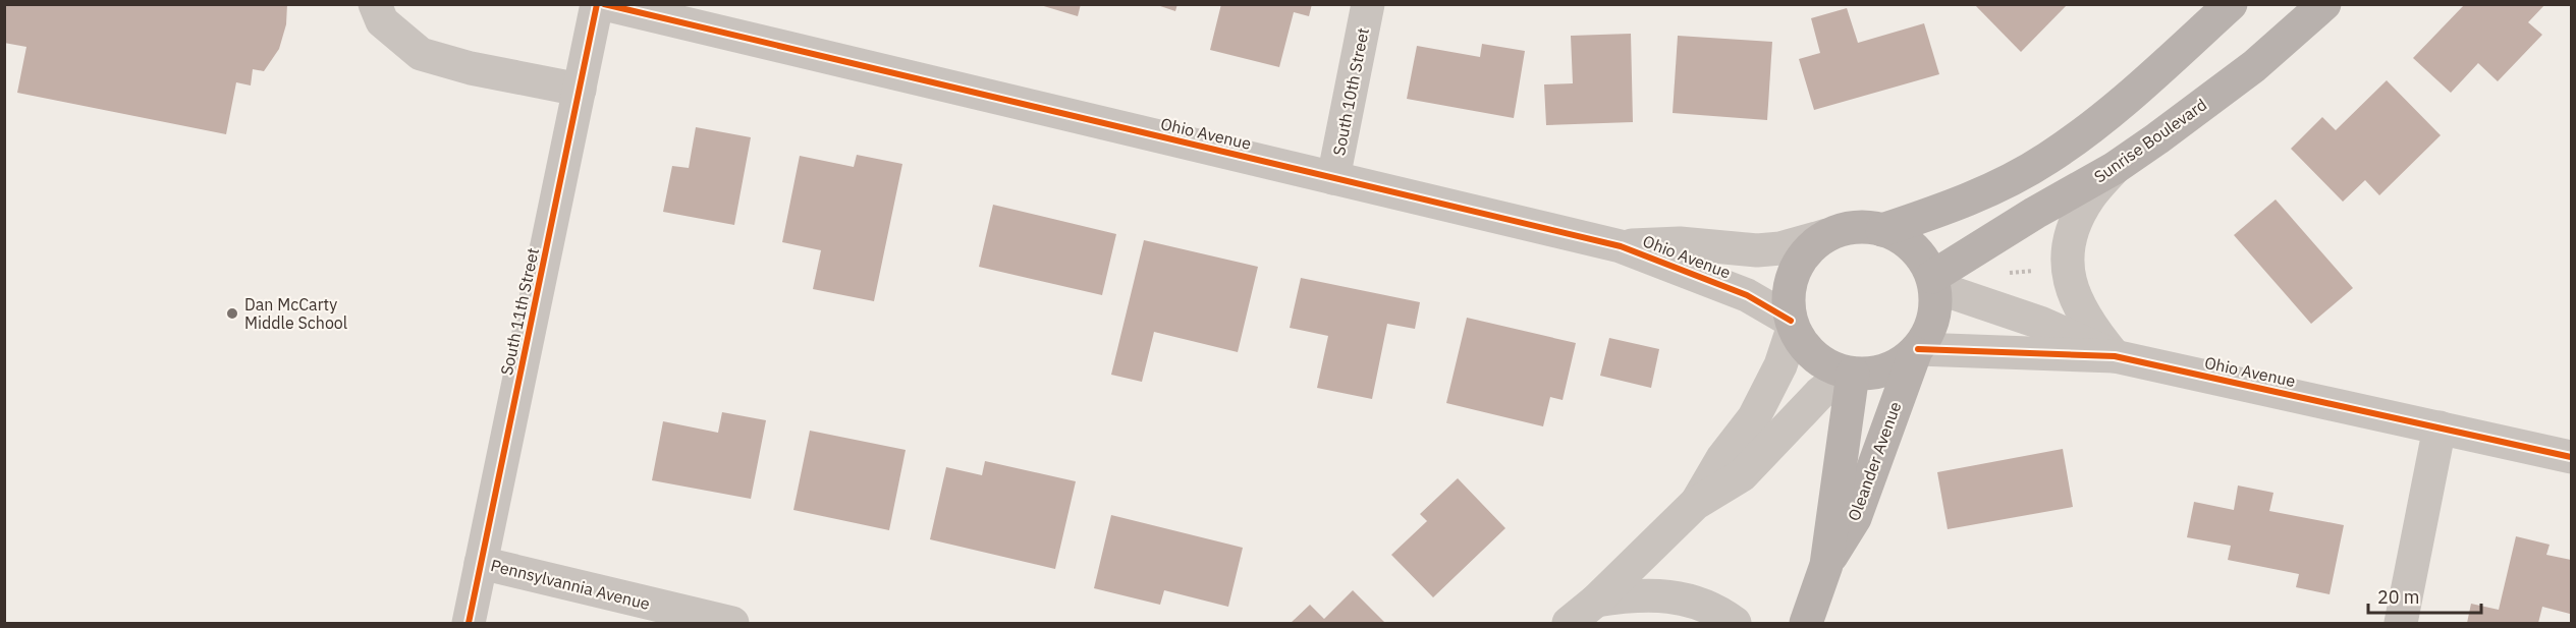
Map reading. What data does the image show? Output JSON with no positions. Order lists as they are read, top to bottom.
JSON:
{
  "streets": {
    "main road": ["Sunrise Boulevard", "Oleander Avenue"],
    "street": [
      "South 10th Street",
      "Ohio Avenue",
      "South 11th Street",
      "Pennsylvannia Avenue"
    ]
  },
  "crossings": [
    ["South 10th Street", "Ohio Avenue"],
    ["Ohio Avenue", "Sunrise Boulevard"],
    ["Ohio Avenue", "Oleander Avenue"],
    ["Sunrise Boulevard", "Oleander Avenue"],
    ["South 11th Street", "Pennsylvannia Avenue"]
  ],
  "places": ["Dan McCarty Middle School"],
  "scale_bar": "20 m"
}
